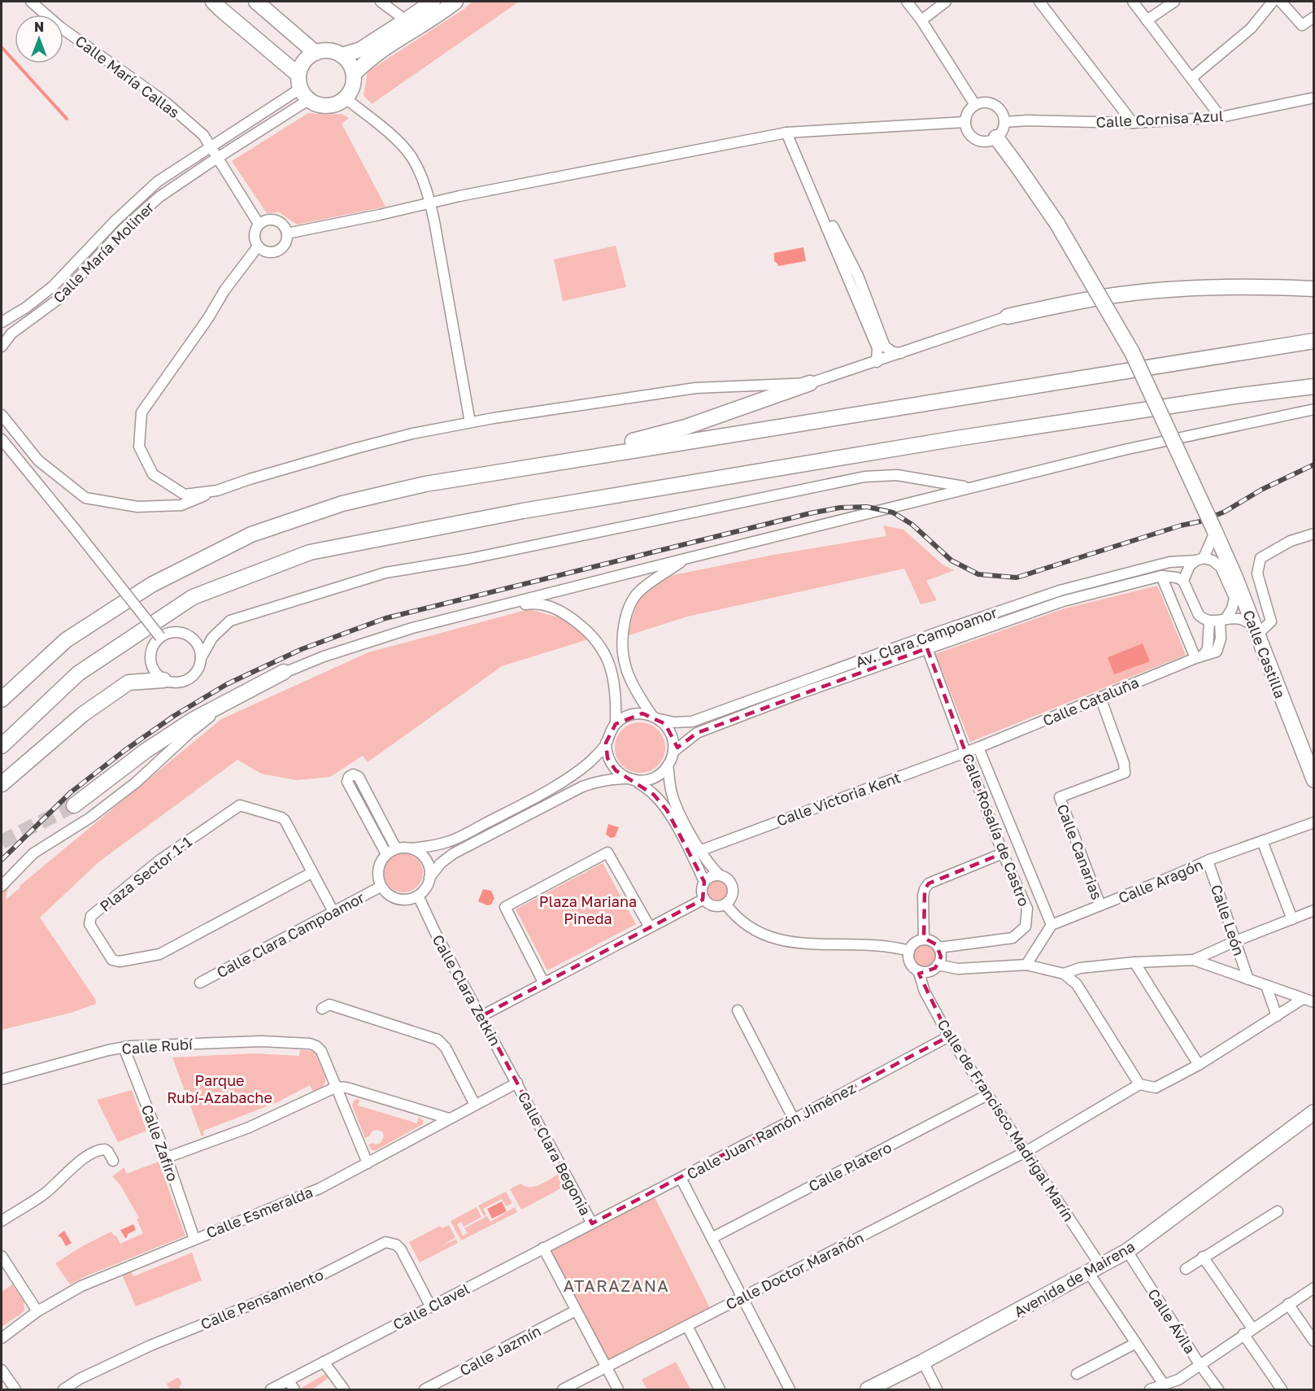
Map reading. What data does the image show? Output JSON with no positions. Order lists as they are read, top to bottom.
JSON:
{
  "streets": {
    "main road": ["Calle Castilla", "Avenida de Mairena"],
    "street": [
      "Calle María Callas",
      "Calle Cornisa Azul",
      "Calle María Moliner",
      "Av. Clara Campoamor",
      "Calle Cataluña",
      "Calle Victoria Kent",
      "Calle Rosalía de Castro",
      "Calle Canarias",
      "Plaza Sector 1-1",
      "Calle Aragón",
      "Calle León",
      "Calle Clara Campoamor",
      "Calle Clara Zetkin",
      "Calle Rubí",
      "Calle de Francisco Madrigal Marín",
      "Calle Juan Ramón Jiménez",
      "Calle Zafiro",
      "Calle Clara Begonia",
      "Calle Platero",
      "Calle Esmeralda",
      "Calle Doctor Marañón",
      "Calle Pensamiento",
      "Calle Clavel",
      "Calle Ávila",
      "Calle Jazmín"
    ]
  },
  "crossings": [
    ["Calle María Callas", "Calle María Moliner"],
    ["Calle Cornisa Azul", "Calle Castilla"],
    ["Av. Clara Campoamor", "Calle Castilla"],
    ["Av. Clara Campoamor", "Calle Cataluña"],
    ["Av. Clara Campoamor", "Calle Rosalía de Castro"],
    ["Calle Castilla", "Calle Cataluña"],
    ["Calle Cataluña", "Calle Victoria Kent"],
    ["Calle Cataluña", "Calle Canarias"],
    ["Calle Victoria Kent", "Calle Rosalía de Castro"],
    ["Calle Rosalía de Castro", "Calle de Francisco Madrigal Marín"],
    ["Calle Canarias", "Calle Aragón"],
    ["Plaza Sector 1-1", "Calle Clara Campoamor"],
    ["Calle Aragón", "Calle León"],
    ["Calle Clara Campoamor", "Calle Clara Zetkin"],
    ["Calle Clara Zetkin", "Calle Clara Begonia"],
    ["Calle Clara Zetkin", "Calle Esmeralda"],
    ["Calle Rubí", "Calle Zafiro"],
    ["Calle de Francisco Madrigal Marín", "Calle Juan Ramón Jiménez"],
    ["Calle de Francisco Madrigal Marín", "Calle Platero"],
    ["Calle de Francisco Madrigal Marín", "Calle Doctor Marañón"],
    ["Calle de Francisco Madrigal Marín", "Avenida de Mairena"],
    ["Calle Juan Ramón Jiménez", "Calle Clara Begonia"],
    ["Calle Juan Ramón Jiménez", "Calle Clavel"],
    ["Calle Zafiro", "Calle Esmeralda"],
    ["Calle Clara Begonia", "Calle Esmeralda"],
    ["Calle Clara Begonia", "Calle Clavel"],
    ["Avenida de Mairena", "Calle Ávila"],
    ["Calle Pensamiento", "Calle Clavel"]
  ],
  "districts": ["ATARAZANA"],
  "parks": ["Plaza Mariana Pineda", "Parque Rubí-Azabache"],
  "north": "top"
}
